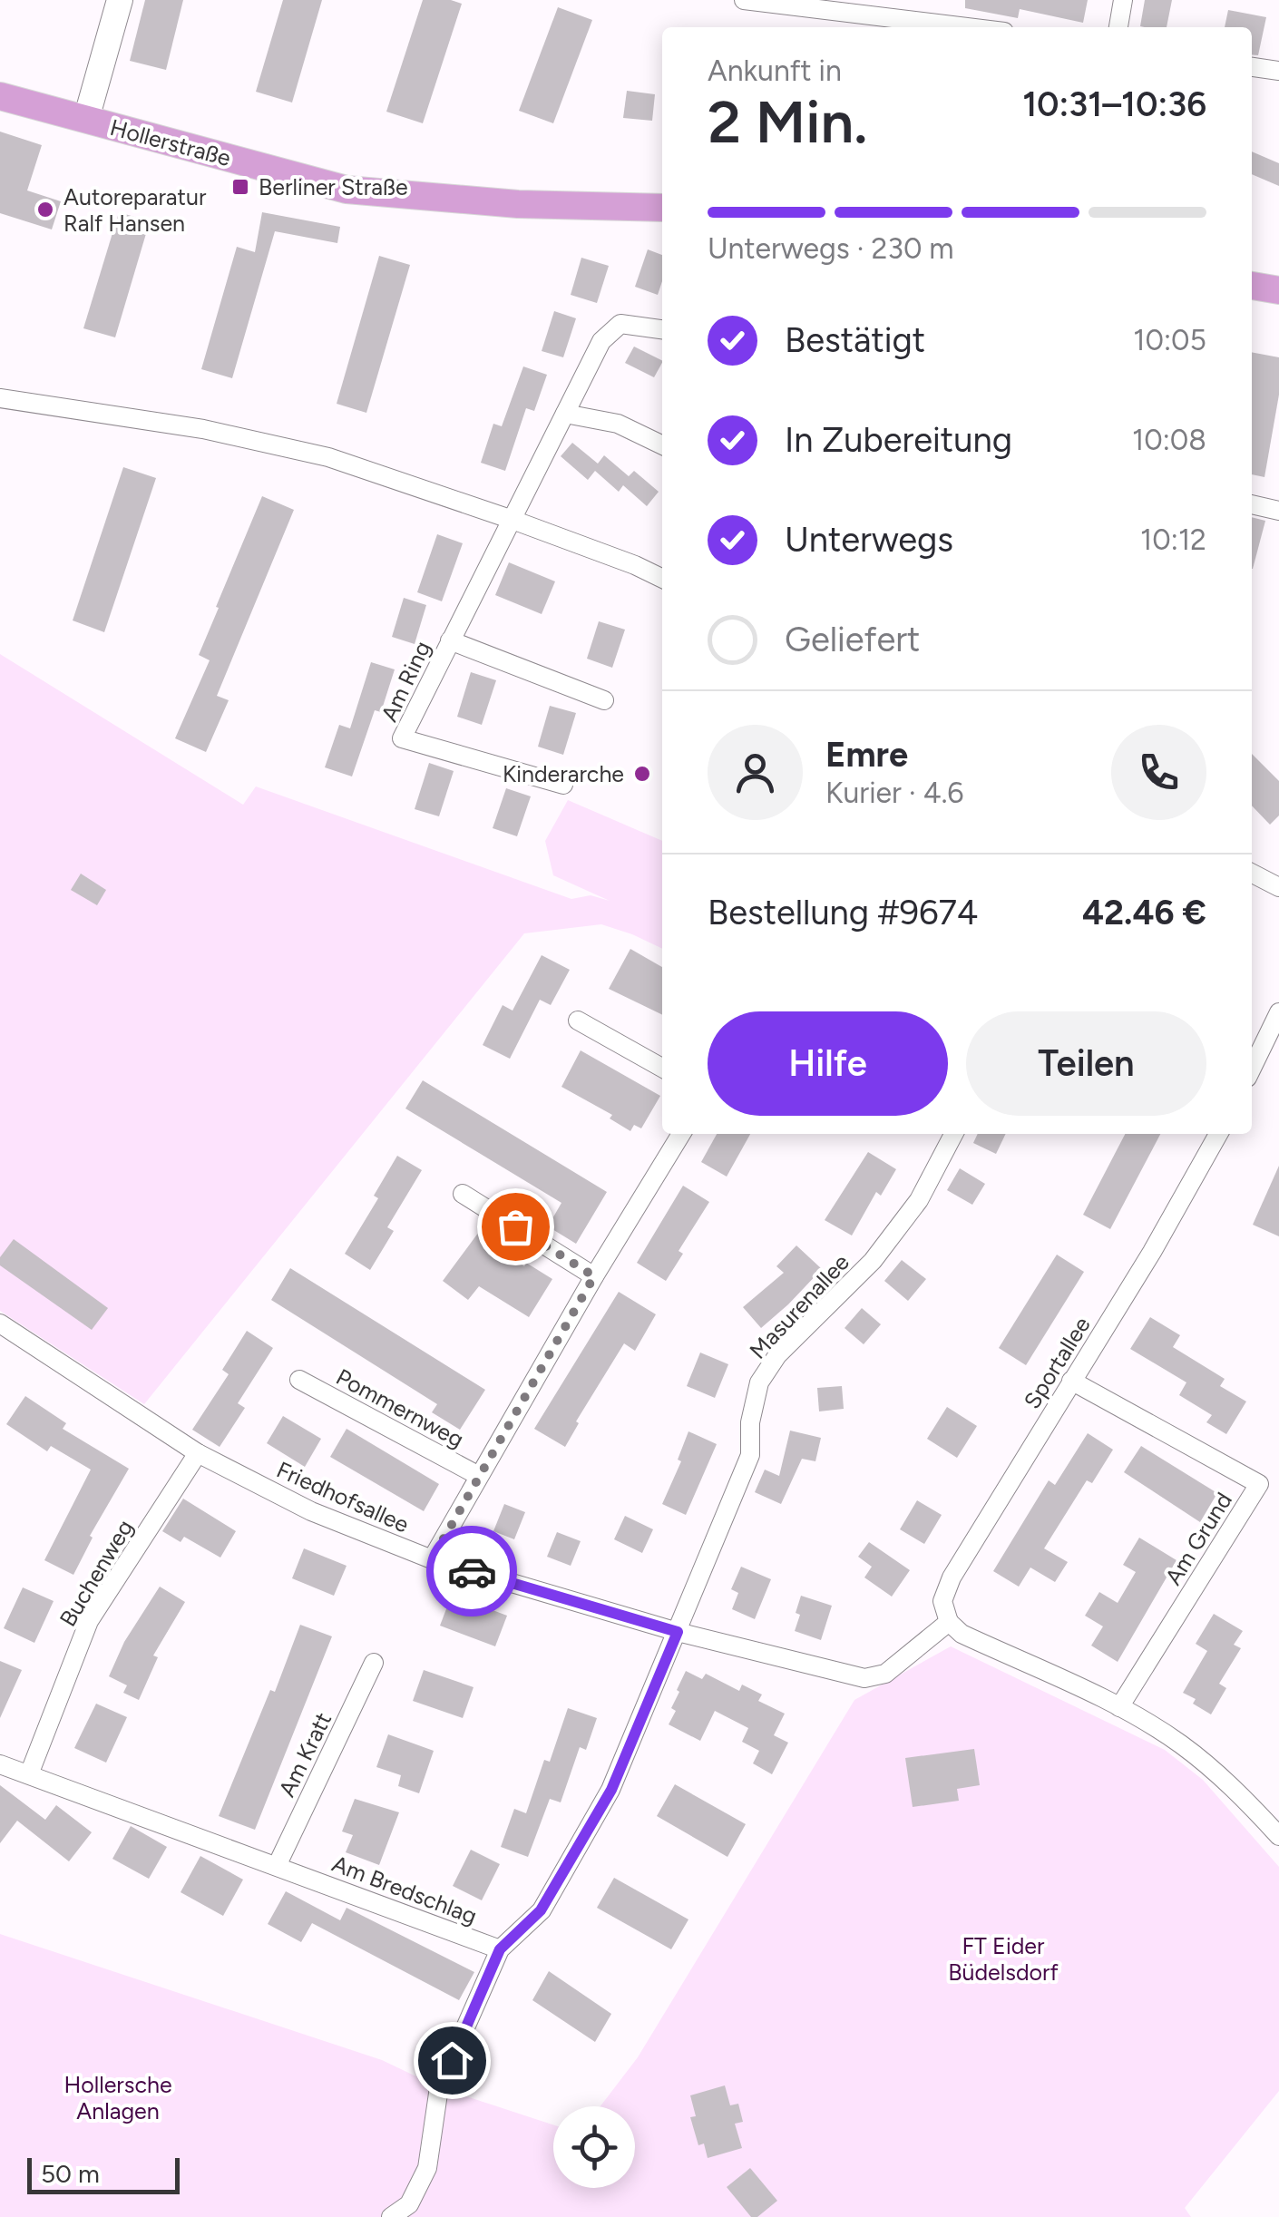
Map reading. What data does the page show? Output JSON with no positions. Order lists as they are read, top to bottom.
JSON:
{
  "streets": {
    "main road": ["Hollerstraße"],
    "street": [
      "Am Ring",
      "Masurenallee",
      "Sportallee",
      "Pommernweg",
      "Friedhofsallee",
      "Am Grund",
      "Buchenweg",
      "Am Kratt",
      "Am Bredschlag"
    ]
  },
  "crossings": [
    ["Masurenallee", "Friedhofsallee"],
    ["Sportallee", "Friedhofsallee"],
    ["Sportallee", "Am Grund"],
    ["Pommernweg", "Friedhofsallee"],
    ["Friedhofsallee", "Buchenweg"],
    ["Buchenweg", "Am Bredschlag"],
    ["Am Kratt", "Am Bredschlag"]
  ],
  "parks": ["FT Eider Büdelsdorf", "Hollersche Anlagen"],
  "places": {
    "transit": ["Berliner Straße"],
    "other": ["Autoreparatur Ralf Hansen", "Kinderarche"]
  },
  "scale_bar": "50 m",
  "page": {
    "heading": ["2 Min.", "Ankunft in", "10:31–10:36"],
    "panel": [
      "Emre",
      "Kurier · 4.6",
      "Bestellung #9674",
      "42.46 €"
    ],
    "bar": "Unterwegs · 230 m",
    "list": [
      ["Bestätigt", "10:05"],
      ["In Zubereitung", "10:08"],
      ["Unterwegs", "10:12"],
      "Geliefert"
    ],
    "buttons": ["Hilfe", "Teilen"],
    "scale": "50 m"
  }
}
